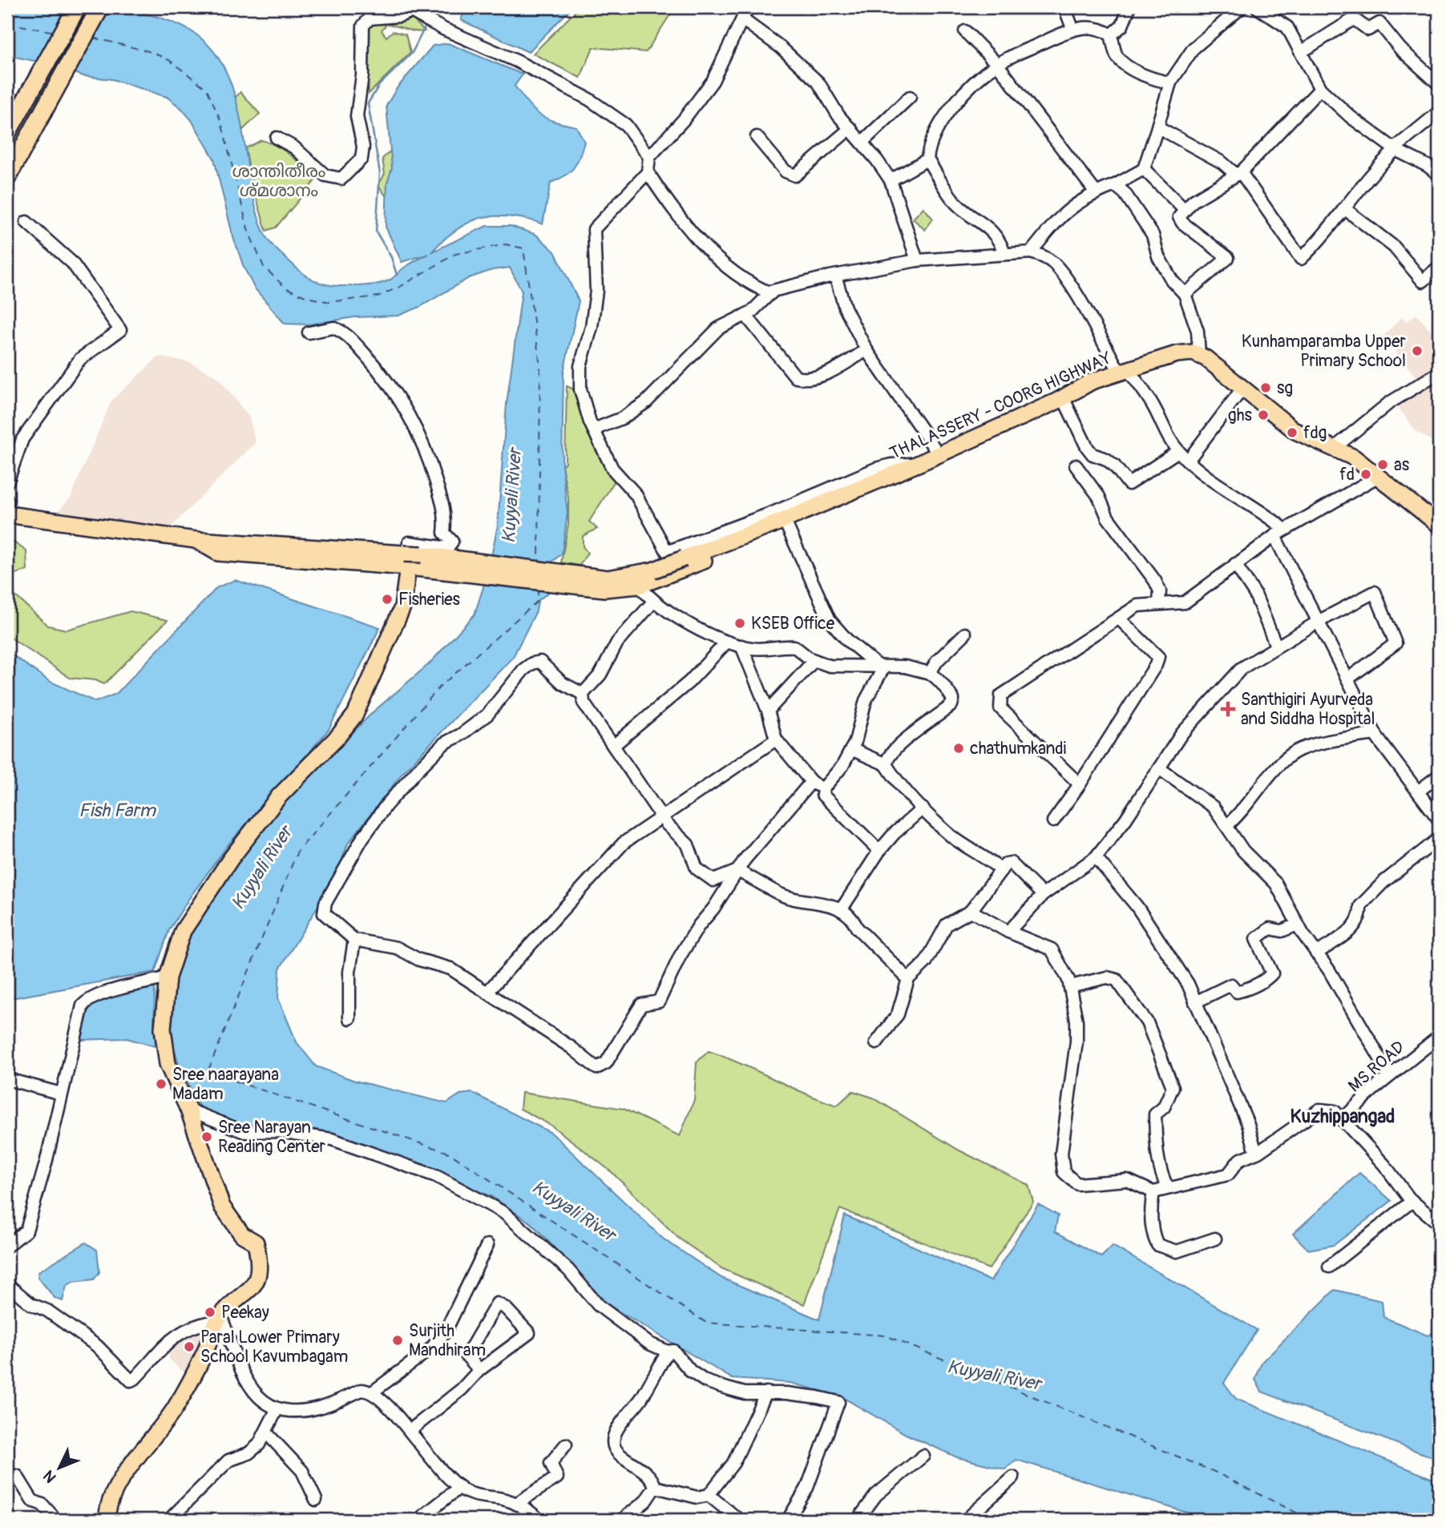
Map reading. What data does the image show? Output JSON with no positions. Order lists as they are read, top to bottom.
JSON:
{
  "streets": {
    "main road": ["THALASSERY - COORG HIGHWAY"],
    "street": ["MS ROAD"]
  },
  "districts": ["Kuzhippangad"],
  "water": ["Kuyyali River", "Fish Farm"],
  "parks": ["ശാന്തിതീരം ശ്മശാനം"],
  "places": {
    "other": [
      "Kunhamparamba Upper Primary School",
      "sg",
      "ghs",
      "fdg",
      "as",
      "fd",
      "Fisheries",
      "KSEB Office",
      "chathumkandi",
      "Sree naarayana Madam",
      "Sree Narayan Reading Center",
      "Peekay",
      "Surjith Mandhiram",
      "Paral Lower Primary School Kavumbagam"
    ],
    "health": ["Santhigiri Ayurveda and Siddha Hospital"]
  },
  "north": "bottom left"
}
